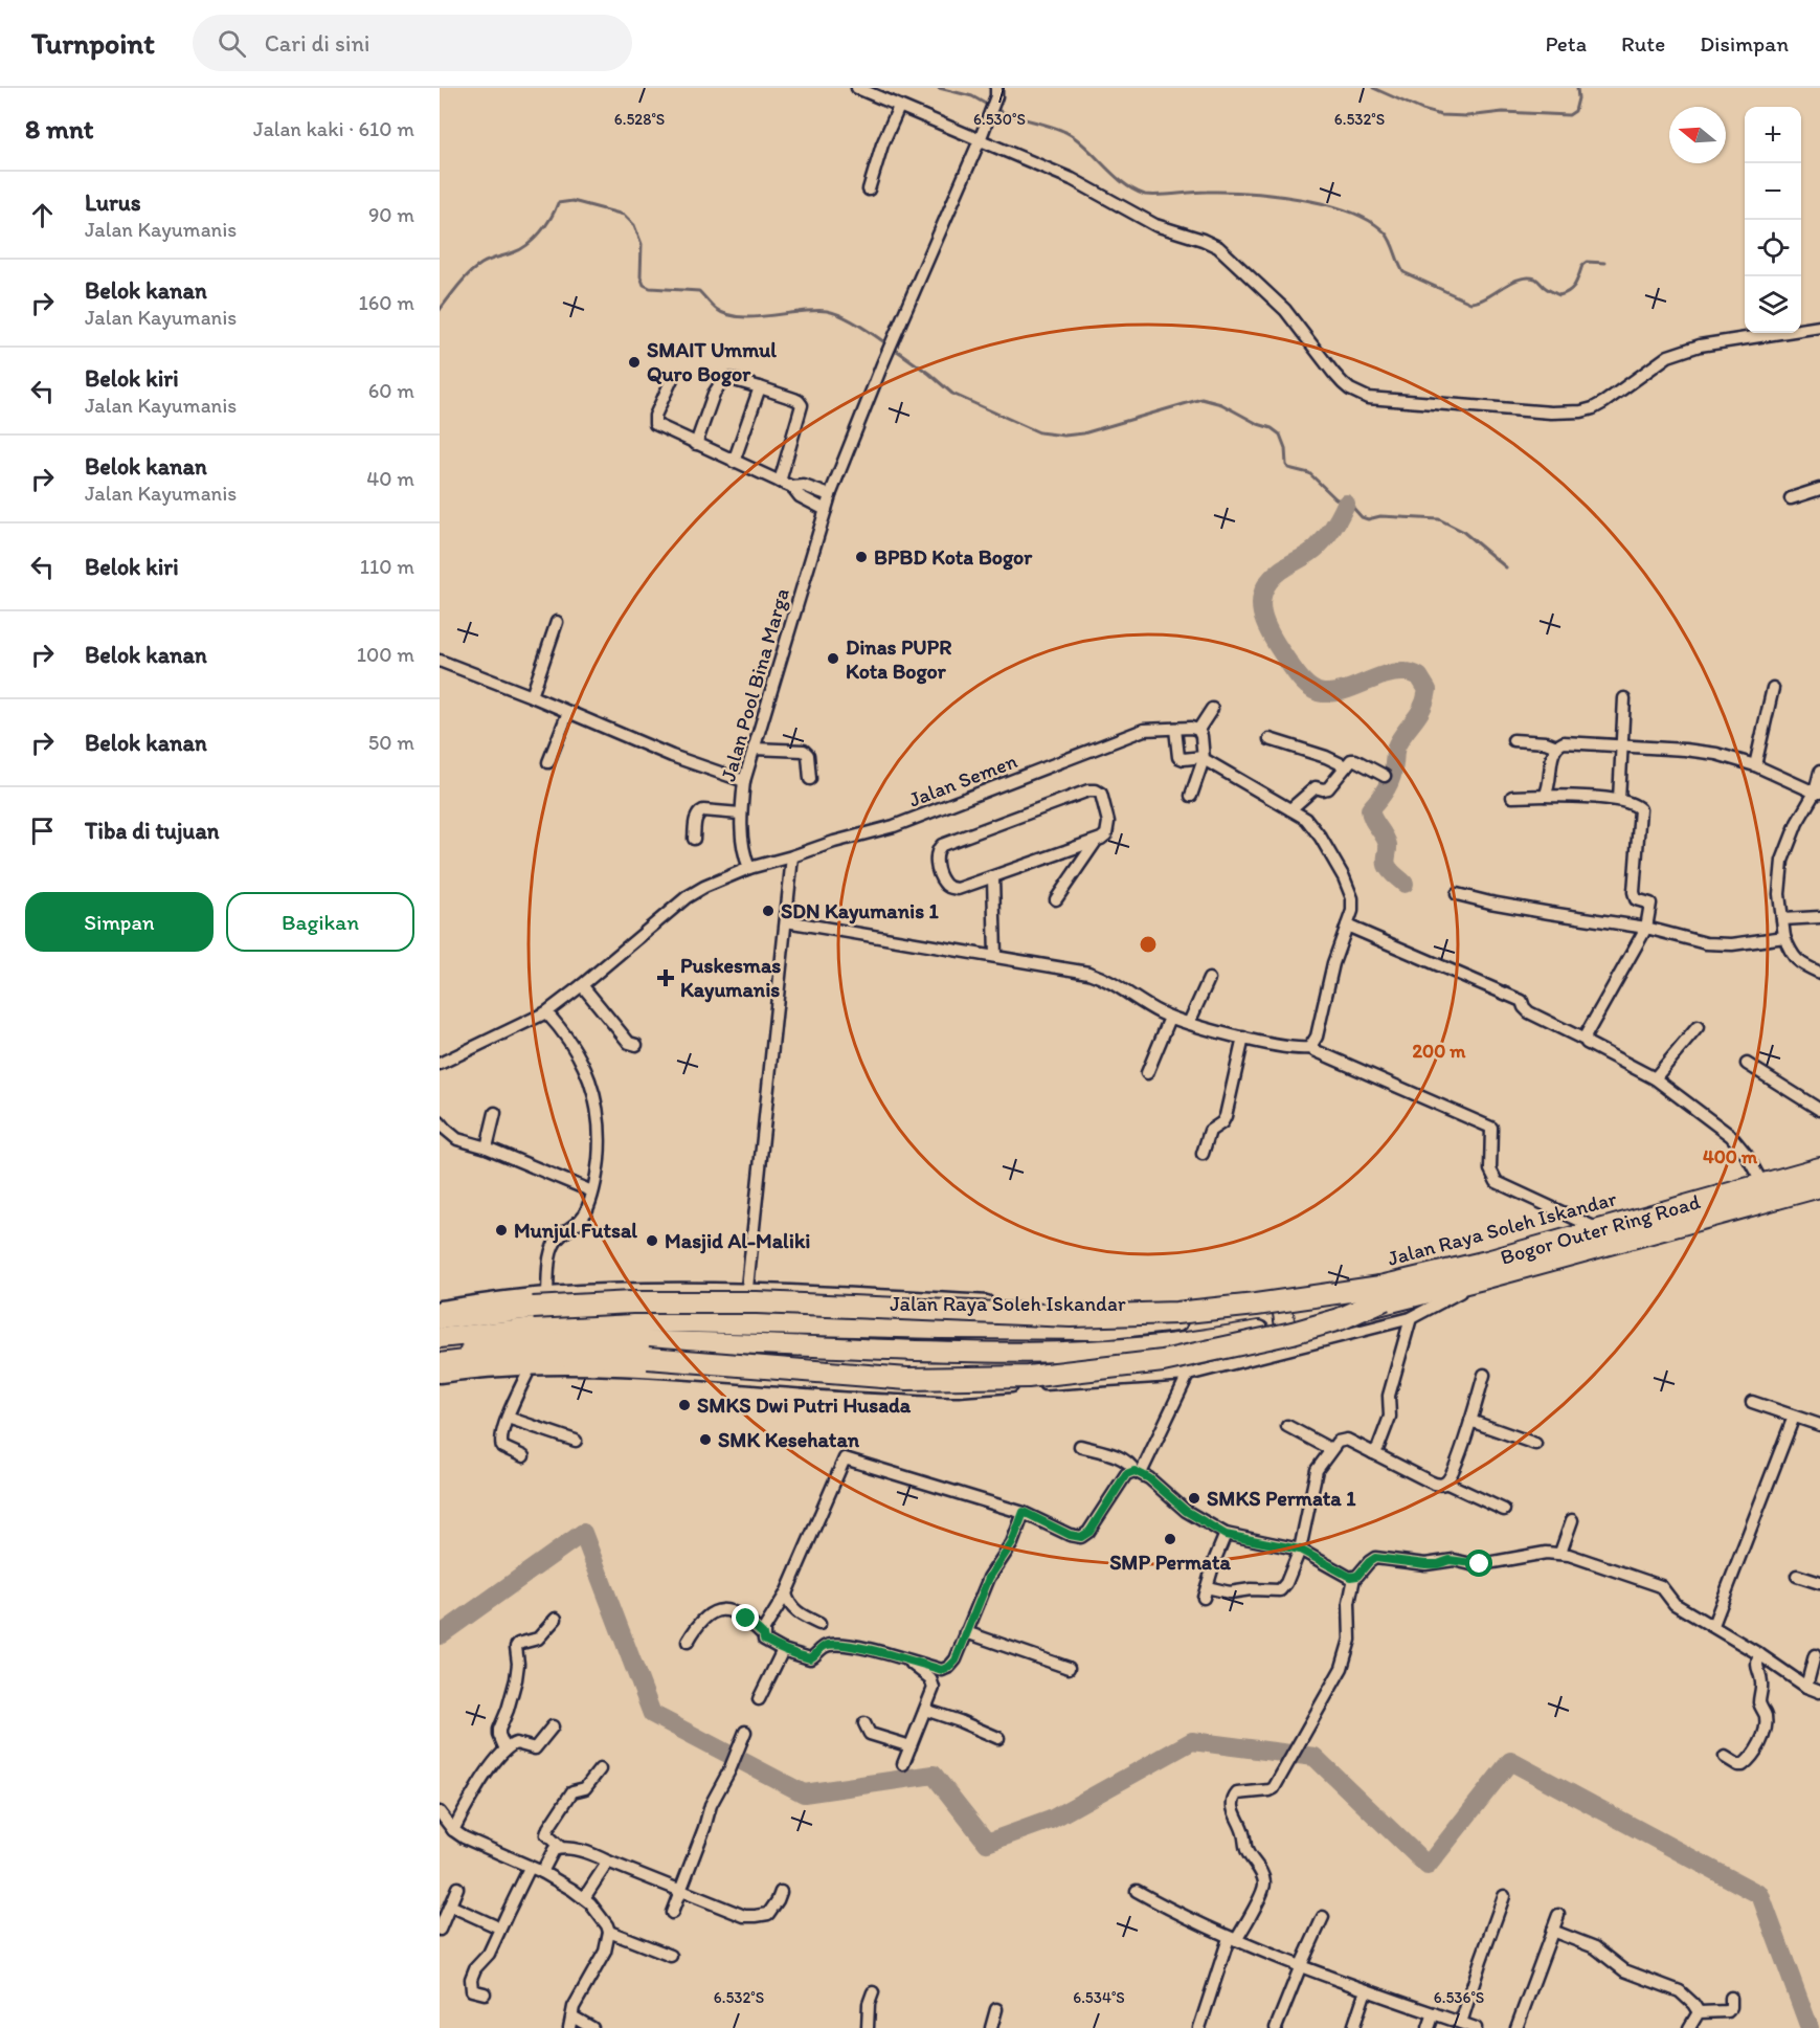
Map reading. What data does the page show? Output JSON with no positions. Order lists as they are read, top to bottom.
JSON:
{
  "streets": {
    "highway": ["Jalan Raya Soleh Iskandar", "Bogor Outer Ring Road"],
    "street": ["Jalan Pool Bina Marga", "Jalan Semen"]
  },
  "places": {
    "other": [
      "SMAIT Ummul Quro Bogor",
      "BPBD Kota Bogor",
      "Dinas PUPR Kota Bogor",
      "SDN Kayumanis 1",
      "Munjul Futsal",
      "Masjid Al-Maliki",
      "SMKS Dwi Putri Husada",
      "SMK Kesehatan",
      "SMKS Permata 1",
      "SMP Permata"
    ],
    "health": ["Puskesmas Kayumanis"]
  },
  "north": "left",
  "page": {
    "header": "Turnpoint",
    "search": "Cari di sini",
    "nav": ["Peta", "Rute", "Disimpan"],
    "heading": ["8 mnt", "Jalan kaki · 610 m"],
    "map_buttons": ["+", "−"],
    "list": [
      ["Lurus", "Jalan Kayumanis", "90 m"],
      ["Belok kanan", "Jalan Kayumanis", "160 m"],
      ["Belok kiri", "Jalan Kayumanis", "60 m"],
      ["Belok kanan", "Jalan Kayumanis", "40 m"],
      ["Belok kiri", "110 m"],
      ["Belok kanan", "100 m"],
      ["Belok kanan", "50 m"],
      "Tiba di tujuan"
    ],
    "buttons": ["Simpan", "Bagikan"]
  },
  "coordinates": [
    "6.528°S",
    "6.530°S",
    "6.532°S",
    "6.534°S",
    "6.536°S"
  ],
  "rings": ["200 m", "400 m"]
}
